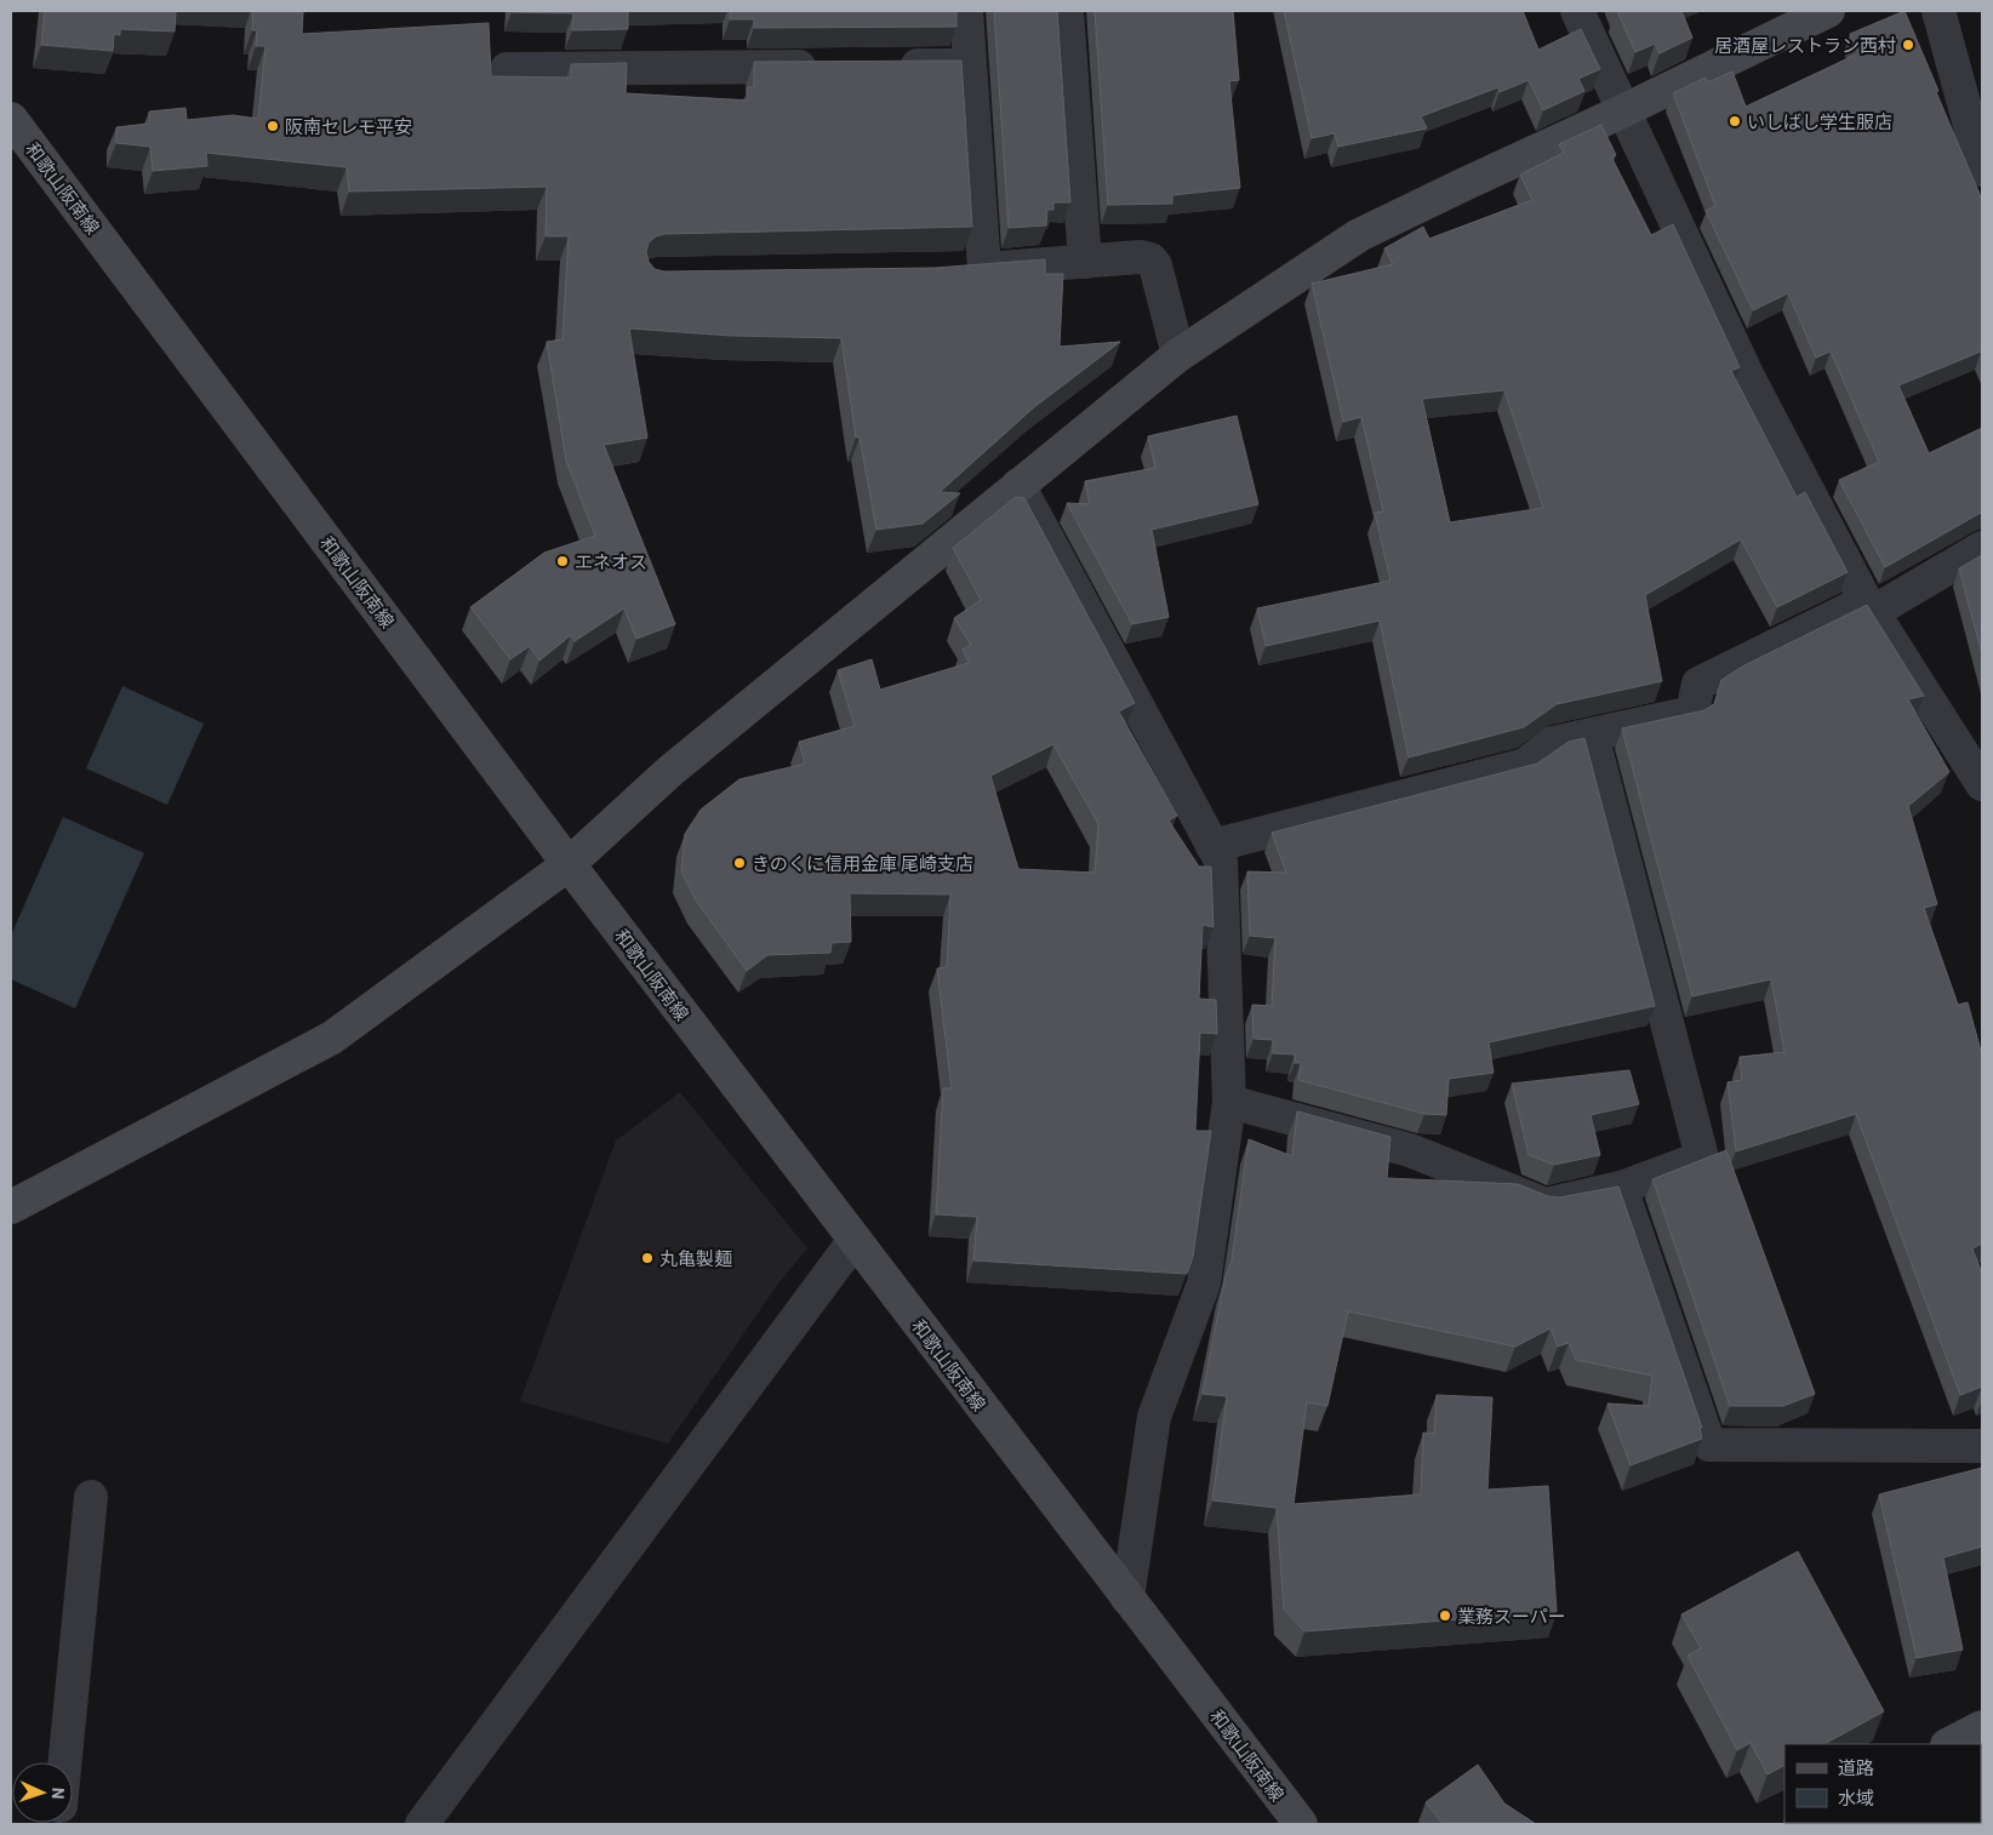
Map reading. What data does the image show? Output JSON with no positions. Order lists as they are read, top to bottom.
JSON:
{
  "streets": {
    "street": ["和歌山阪南線"]
  },
  "places": [
    "居酒屋レストラン西村",
    "いしばし学生服店",
    "阪南セレモ平安",
    "エネオス",
    "きのくに信用金庫 尾崎支店",
    "丸亀製麺",
    "業務スーパー"
  ],
  "legend": ["道路", "水域"],
  "north": "right"
}
